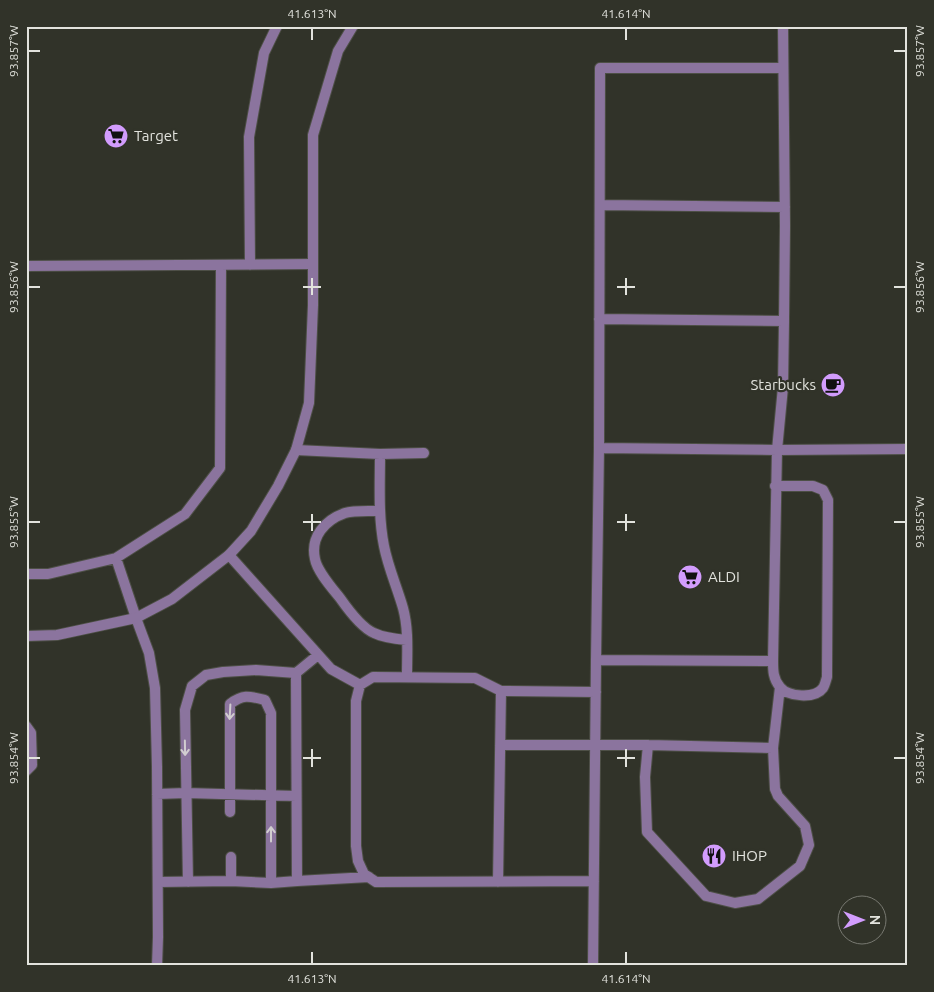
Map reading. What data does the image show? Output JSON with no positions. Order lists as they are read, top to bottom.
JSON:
{
  "places": {
    "supermarket": ["Target", "ALDI"],
    "cafe": ["Starbucks"],
    "restaurant": ["IHOP"]
  },
  "north": "right",
  "coordinates": [
    "41.613°N",
    "41.614°N",
    "93.857°W",
    "93.856°W",
    "93.855°W",
    "93.854°W"
  ]
}
